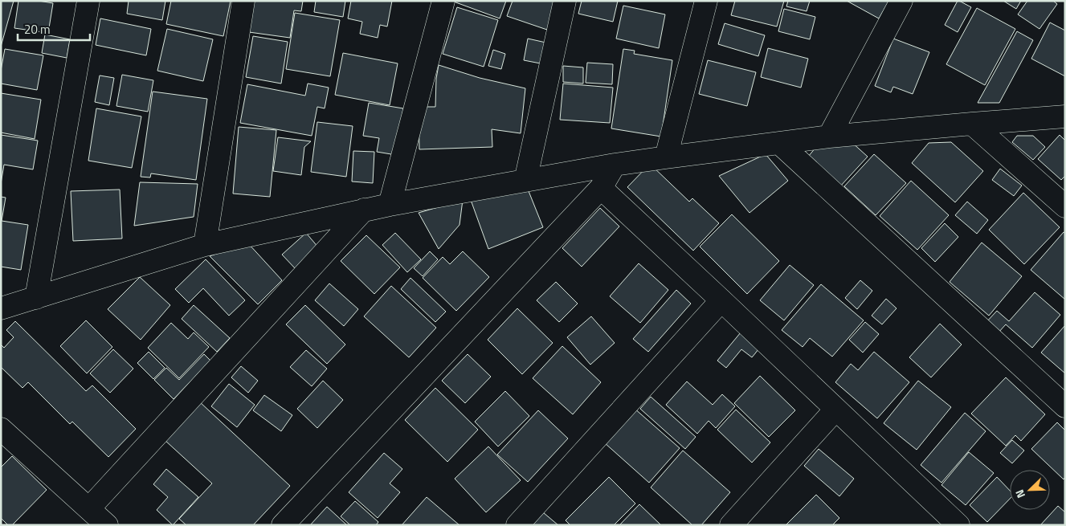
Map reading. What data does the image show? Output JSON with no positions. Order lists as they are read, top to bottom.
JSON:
{
  "scale_bar": "20 m",
  "north": "bottom left"
}
